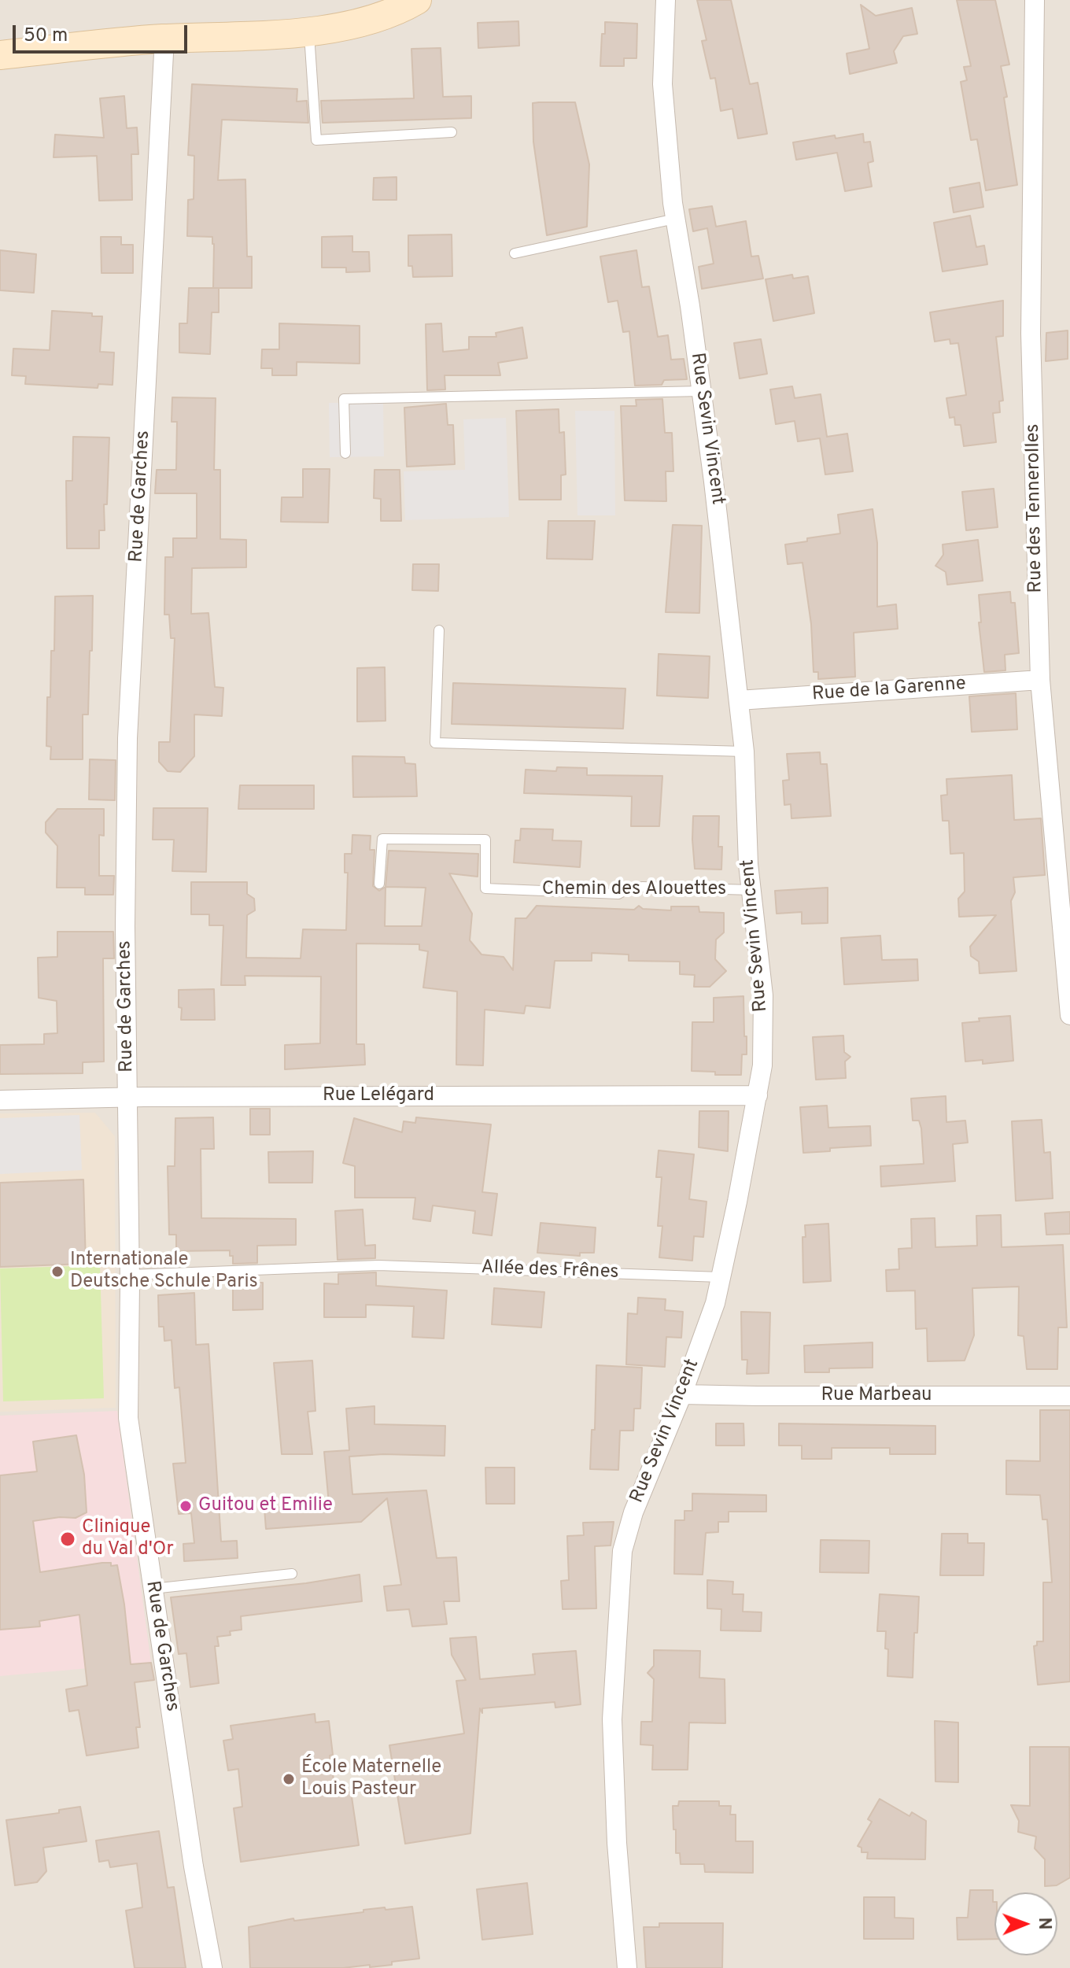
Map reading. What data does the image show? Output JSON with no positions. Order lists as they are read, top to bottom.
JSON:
{
  "streets": {
    "street": [
      "Rue Sevin Vincent",
      "Rue de Garches",
      "Rue des Tennerolles",
      "Rue de la Garenne",
      "Rue Lelégard",
      "Rue Marbeau"
    ],
    "lane": ["Chemin des Alouettes", "Allée des Frênes"]
  },
  "crossings": [
    ["Rue Sevin Vincent", "Rue de la Garenne"],
    ["Rue Sevin Vincent", "Chemin des Alouettes"],
    ["Rue Sevin Vincent", "Rue Lelégard"],
    ["Rue Sevin Vincent", "Allée des Frênes"],
    ["Rue Sevin Vincent", "Rue Marbeau"],
    ["Rue de Garches", "Rue Lelégard"],
    ["Rue de Garches", "Allée des Frênes"],
    ["Rue des Tennerolles", "Rue de la Garenne"]
  ],
  "places": [
    "Internationale Deutsche Schule Paris",
    "Guitou et Emilie",
    "Clinique du Val d'Or",
    "École Maternelle Louis Pasteur"
  ],
  "scale_bar": "50 m",
  "north": "right"
}
